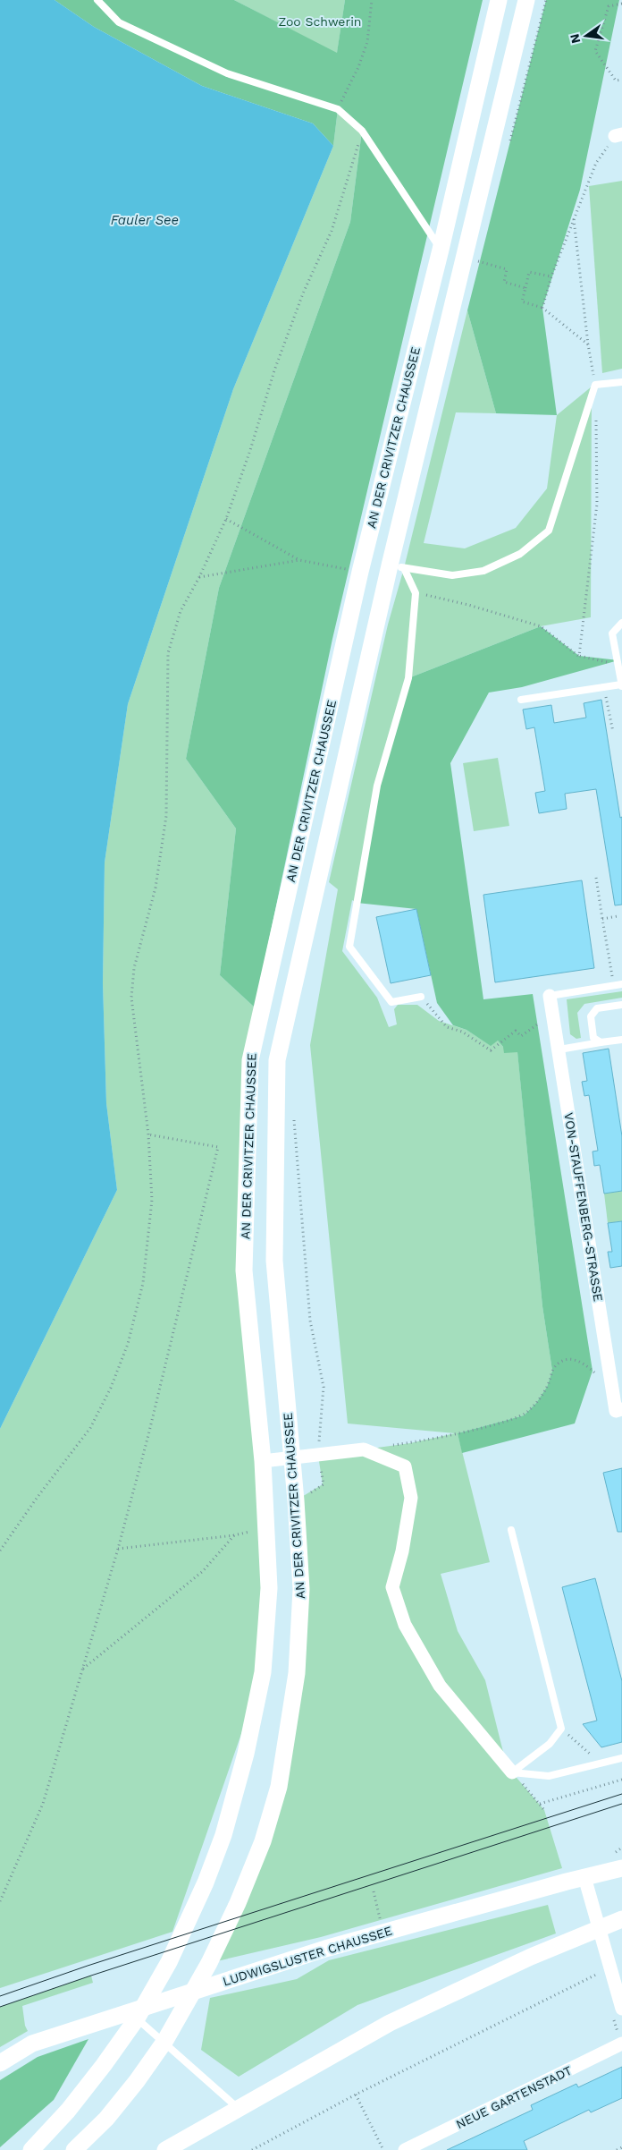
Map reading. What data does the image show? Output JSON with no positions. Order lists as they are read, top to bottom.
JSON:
{
  "streets": {
    "street": [
      "AN DER CRIVITZER CHAUSSEE",
      "VON-STAUFFENBERG-STRASSE",
      "LUDWIGSLUSTER CHAUSSEE",
      "NEUE GARTENSTADT"
    ]
  },
  "water": ["Fauler See"],
  "parks": ["Zoo Schwerin"],
  "north": "left"
}
